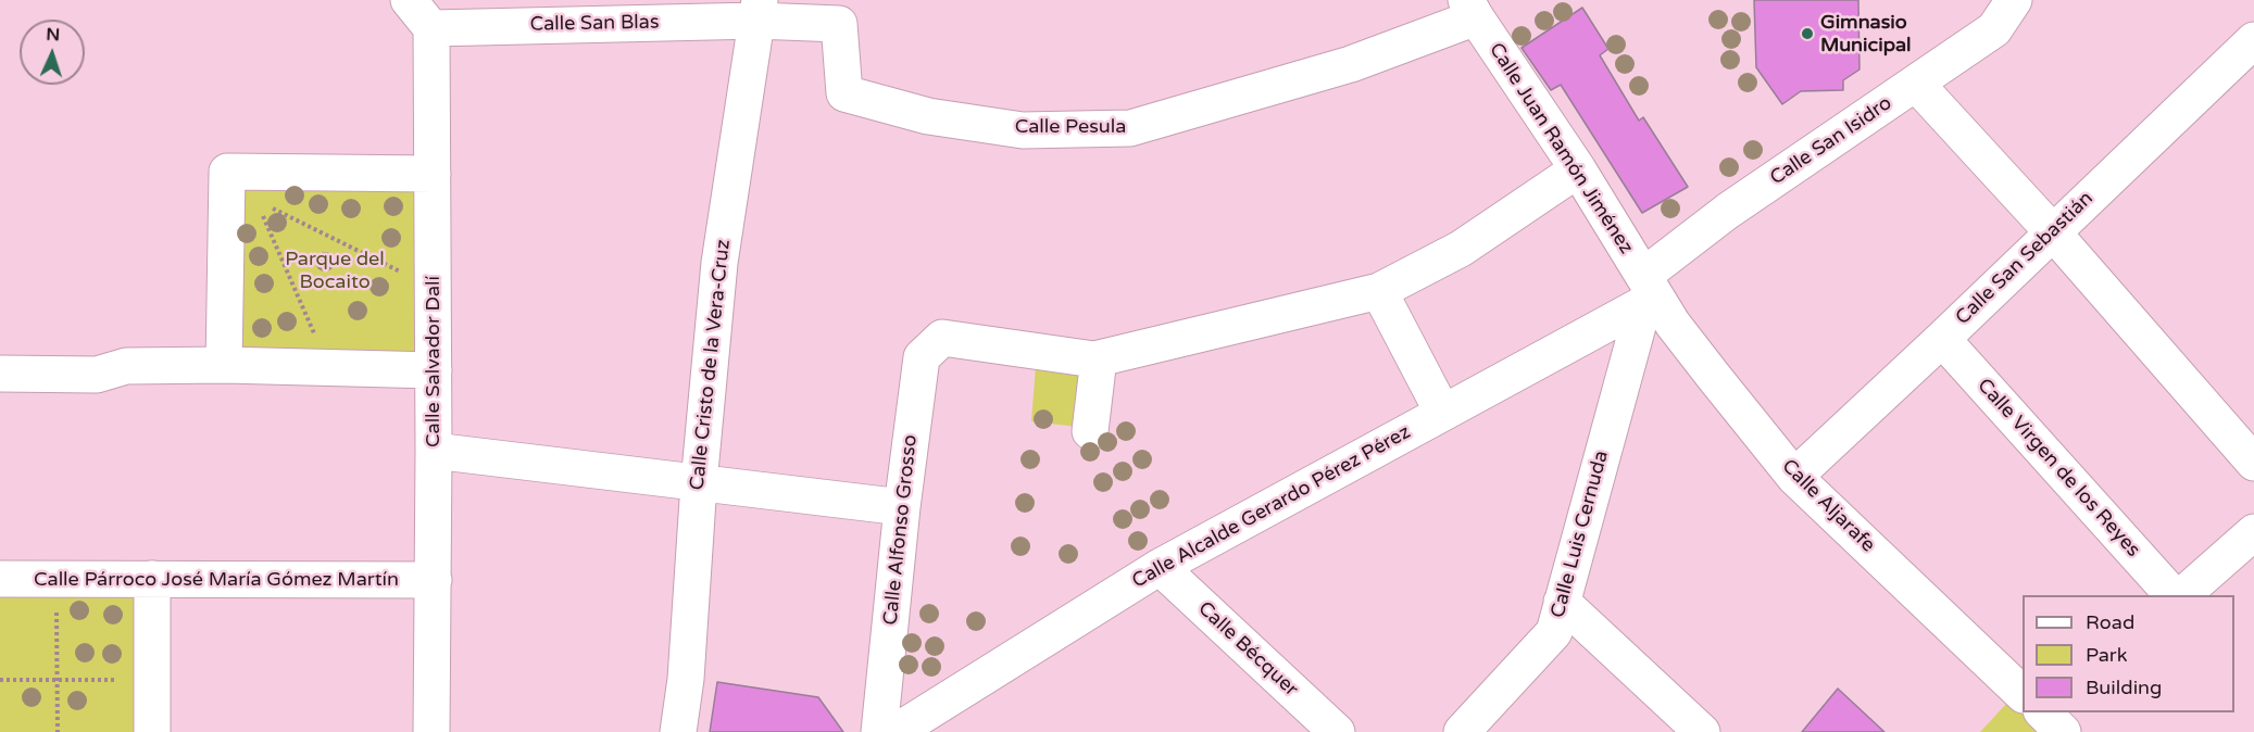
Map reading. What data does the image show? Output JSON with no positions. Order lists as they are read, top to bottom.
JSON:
{
  "streets": {
    "street": [
      "Calle San Blas",
      "Calle Pesula",
      "Calle San Isidro",
      "Calle Juan Ramón Jiménez",
      "Calle San Sebastián",
      "Calle Salvador Dalí",
      "Calle Cristo de la Vera-Cruz",
      "Calle Virgen de los Reyes",
      "Calle Aljarafe",
      "Calle Alcalde Gerardo Pérez Pérez",
      "Calle Alfonso Grosso",
      "Calle Luis Cernuda",
      "Calle Párroco José María Gómez Martín",
      "Calle Bécquer"
    ]
  },
  "crossings": [
    ["Calle San Blas", "Calle Pesula"],
    ["Calle San Blas", "Calle Salvador Dalí"],
    ["Calle San Blas", "Calle Cristo de la Vera-Cruz"],
    ["Calle Pesula", "Calle Juan Ramón Jiménez"],
    ["Calle Pesula", "Calle Cristo de la Vera-Cruz"],
    ["Calle San Isidro", "Calle Juan Ramón Jiménez"],
    ["Calle San Isidro", "Calle Aljarafe"],
    ["Calle San Isidro", "Calle Alcalde Gerardo Pérez Pérez"],
    ["Calle San Isidro", "Calle Luis Cernuda"],
    ["Calle Juan Ramón Jiménez", "Calle Aljarafe"],
    ["Calle Juan Ramón Jiménez", "Calle Alcalde Gerardo Pérez Pérez"],
    ["Calle Juan Ramón Jiménez", "Calle Luis Cernuda"],
    ["Calle San Sebastián", "Calle Virgen de los Reyes"],
    ["Calle San Sebastián", "Calle Aljarafe"],
    ["Calle Salvador Dalí", "Calle Párroco José María Gómez Martín"],
    ["Calle Aljarafe", "Calle Alcalde Gerardo Pérez Pérez"],
    ["Calle Aljarafe", "Calle Luis Cernuda"],
    ["Calle Alcalde Gerardo Pérez Pérez", "Calle Luis Cernuda"],
    ["Calle Alcalde Gerardo Pérez Pérez", "Calle Bécquer"]
  ],
  "parks": ["Parque del Bocaito"],
  "places": ["Gimnasio Municipal"],
  "legend": ["Road", "Park", "Building"],
  "north": "top"
}
